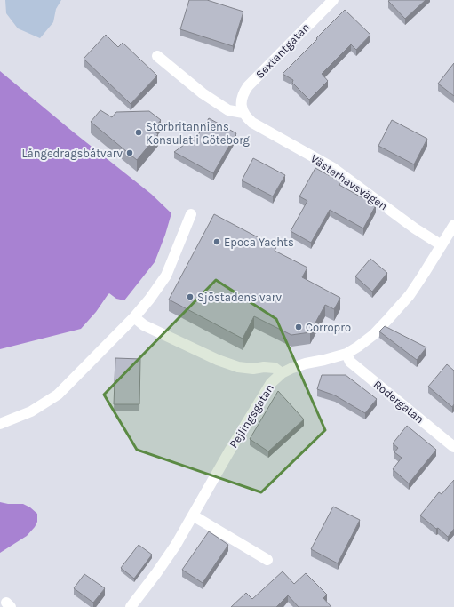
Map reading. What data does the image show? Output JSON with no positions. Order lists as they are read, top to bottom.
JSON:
{
  "streets": {
    "street": [
      "Sextantgatan",
      "Västerhavsvägen",
      "Rodergatan",
      "Pejlingsgatan"
    ]
  },
  "crossings": [
    ["Sextantgatan", "Västerhavsvägen"],
    ["Västerhavsvägen", "Pejlingsgatan"],
    ["Rodergatan", "Pejlingsgatan"]
  ],
  "places": [
    "Storbritanniens Konsulat i Göteborg",
    "Långedragsbåtvarv",
    "Epoca Yachts",
    "Sjöstadens varv",
    "Corropro"
  ]
}
